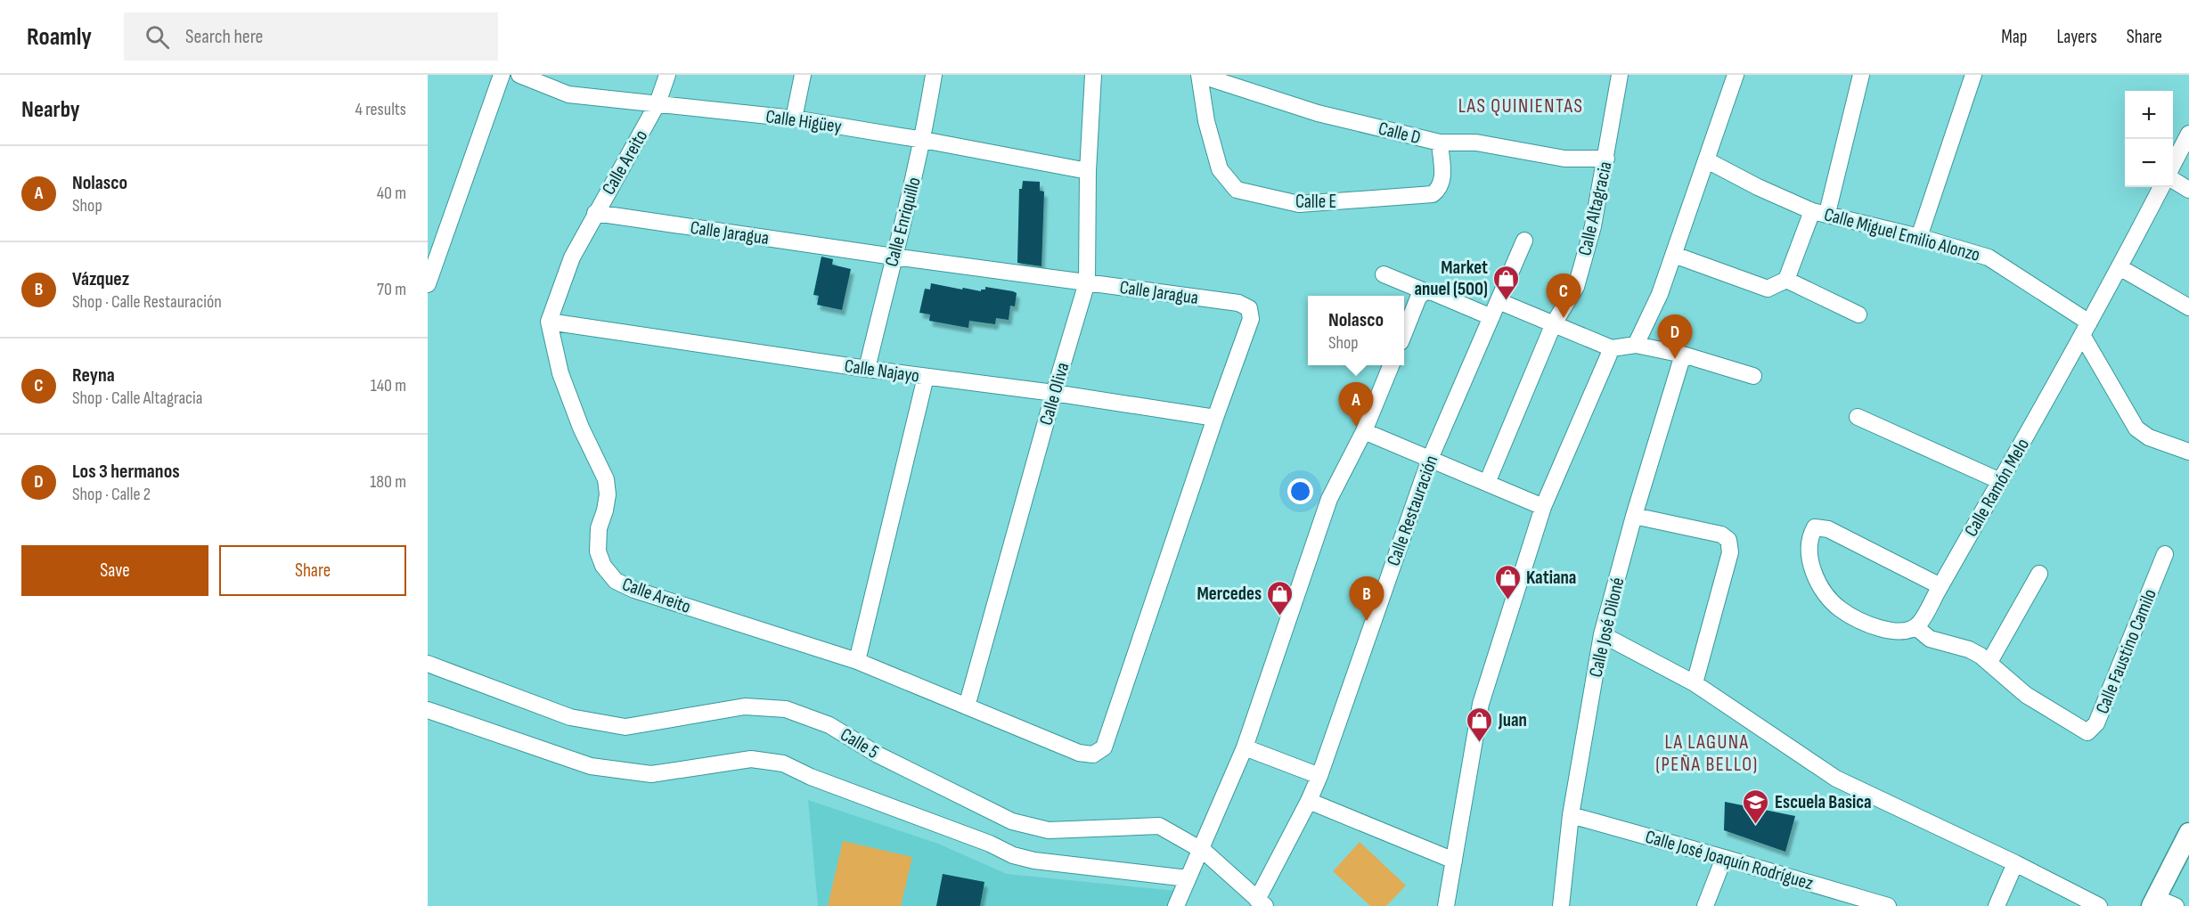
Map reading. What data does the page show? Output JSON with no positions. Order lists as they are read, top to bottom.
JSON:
{
  "streets": {
    "street": [
      "Calle Higüey",
      "Calle D",
      "Calle Areito",
      "Calle E",
      "Calle Altagracia",
      "Calle Enriquillo",
      "Calle Jaragua",
      "Calle Miguel Emilio Alonzo",
      "Calle Najayo",
      "Calle Oliva",
      "Calle Ramón Melo",
      "Calle Restauración",
      "Calle José Diloné",
      "Calle Faustino Camilo",
      "Calle 5",
      "Calle José Joaquín Rodríguez"
    ]
  },
  "crossings": [
    ["Calle Higüey", "Calle Areito"],
    ["Calle Higüey", "Calle Enriquillo"],
    ["Calle Higüey", "Calle Oliva"],
    ["Calle D", "Calle E"],
    ["Calle D", "Calle Altagracia"],
    ["Calle Areito", "Calle Jaragua"],
    ["Calle Areito", "Calle Najayo"],
    ["Calle Areito", "Calle Oliva"],
    ["Calle Enriquillo", "Calle Jaragua"],
    ["Calle Enriquillo", "Calle Najayo"],
    ["Calle Jaragua", "Calle Najayo"],
    ["Calle Jaragua", "Calle Oliva"],
    ["Calle Miguel Emilio Alonzo", "Calle Ramón Melo"],
    ["Calle Najayo", "Calle Oliva"],
    ["Calle Ramón Melo", "Calle Faustino Camilo"],
    ["Calle Restauración", "Calle 5"],
    ["Calle José Diloné", "Calle José Joaquín Rodríguez"]
  ],
  "districts": ["LAS QUINIENTAS", "LA LAGUNA (PEÑA BELLO)"],
  "places": {
    "shop": [
      "Market anuel (500)",
      "Katiana",
      "Mercedes",
      "Juan"
    ],
    "school or university": ["Escuela Basica"]
  },
  "page": {
    "header": "Roamly",
    "search": "Search here",
    "nav": ["Map", "Layers", "Share"],
    "heading": ["Nearby", "4 results"],
    "map_buttons": ["+", "−"],
    "list": [
      {
        "mark": "A",
        "name": "Nolasco",
        "note": "Shop",
        "value": "40 m"
      },
      {
        "mark": "B",
        "name": "Vázquez",
        "note": "Shop · Calle Restauración",
        "value": "70 m"
      },
      {
        "mark": "C",
        "name": "Reyna",
        "note": "Shop · Calle Altagracia",
        "value": "140 m"
      },
      {
        "mark": "D",
        "name": "Los 3 hermanos",
        "note": "Shop · Calle 2",
        "value": "180 m"
      }
    ],
    "pins": [
      "C",
      "D",
      "A",
      "B"
    ],
    "popup": ["Nolasco", "Shop"],
    "buttons": ["Save", "Share"]
  }
}
